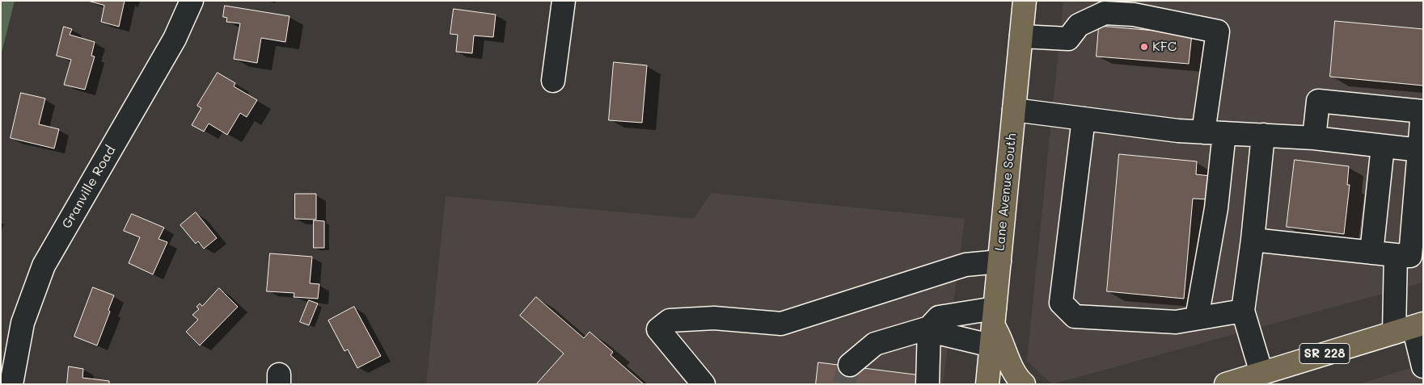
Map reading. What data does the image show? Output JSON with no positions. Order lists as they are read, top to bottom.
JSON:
{
  "streets": {
    "main road": ["Lane Avenue South", "SR 228"],
    "street": ["Granville Road"]
  },
  "places": ["KFC"]
}
